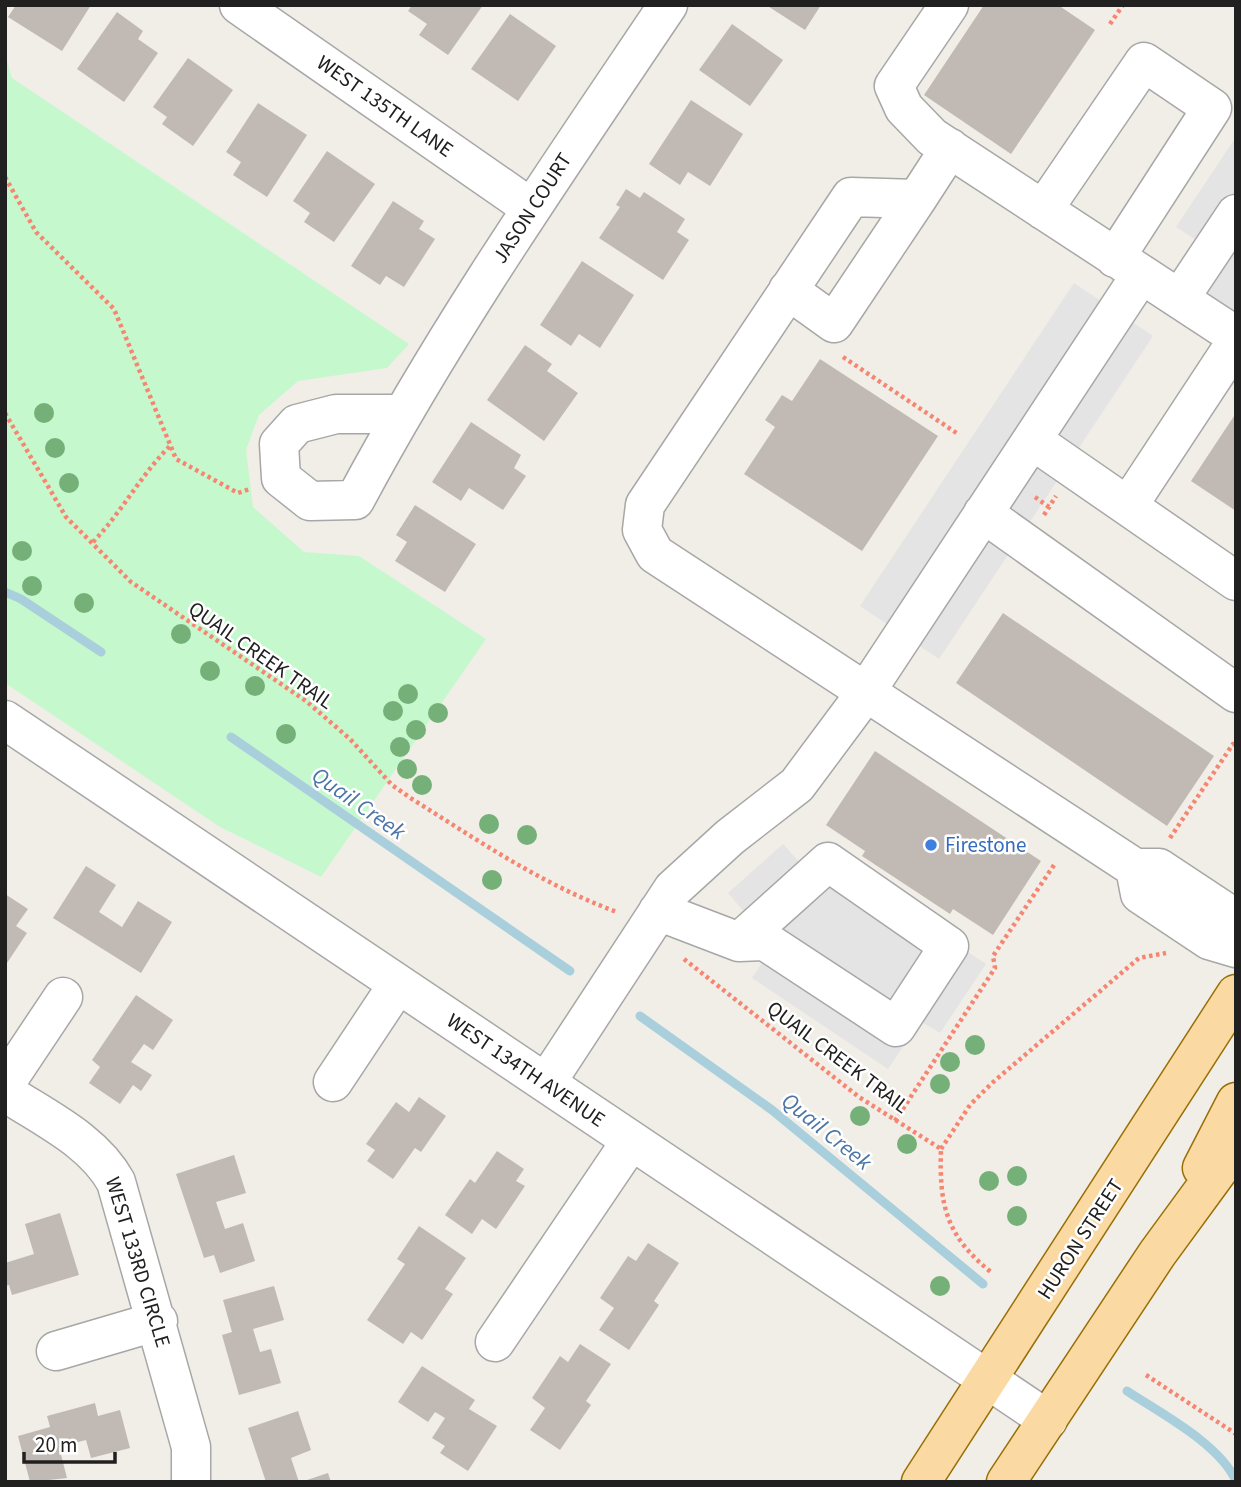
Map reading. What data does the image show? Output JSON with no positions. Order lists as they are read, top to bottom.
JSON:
{
  "streets": {
    "main road": ["HURON STREET"],
    "street": [
      "WEST 135TH LANE",
      "JASON COURT",
      "WEST 134TH AVENUE",
      "WEST 133RD CIRCLE"
    ],
    "path": ["QUAIL CREEK TRAIL"]
  },
  "crossings": [
    ["WEST 135TH LANE", "JASON COURT"],
    ["WEST 134TH AVENUE", "HURON STREET"]
  ],
  "water": ["Quail Creek"],
  "places": ["Firestone"],
  "scale_bar": "20 m"
}
